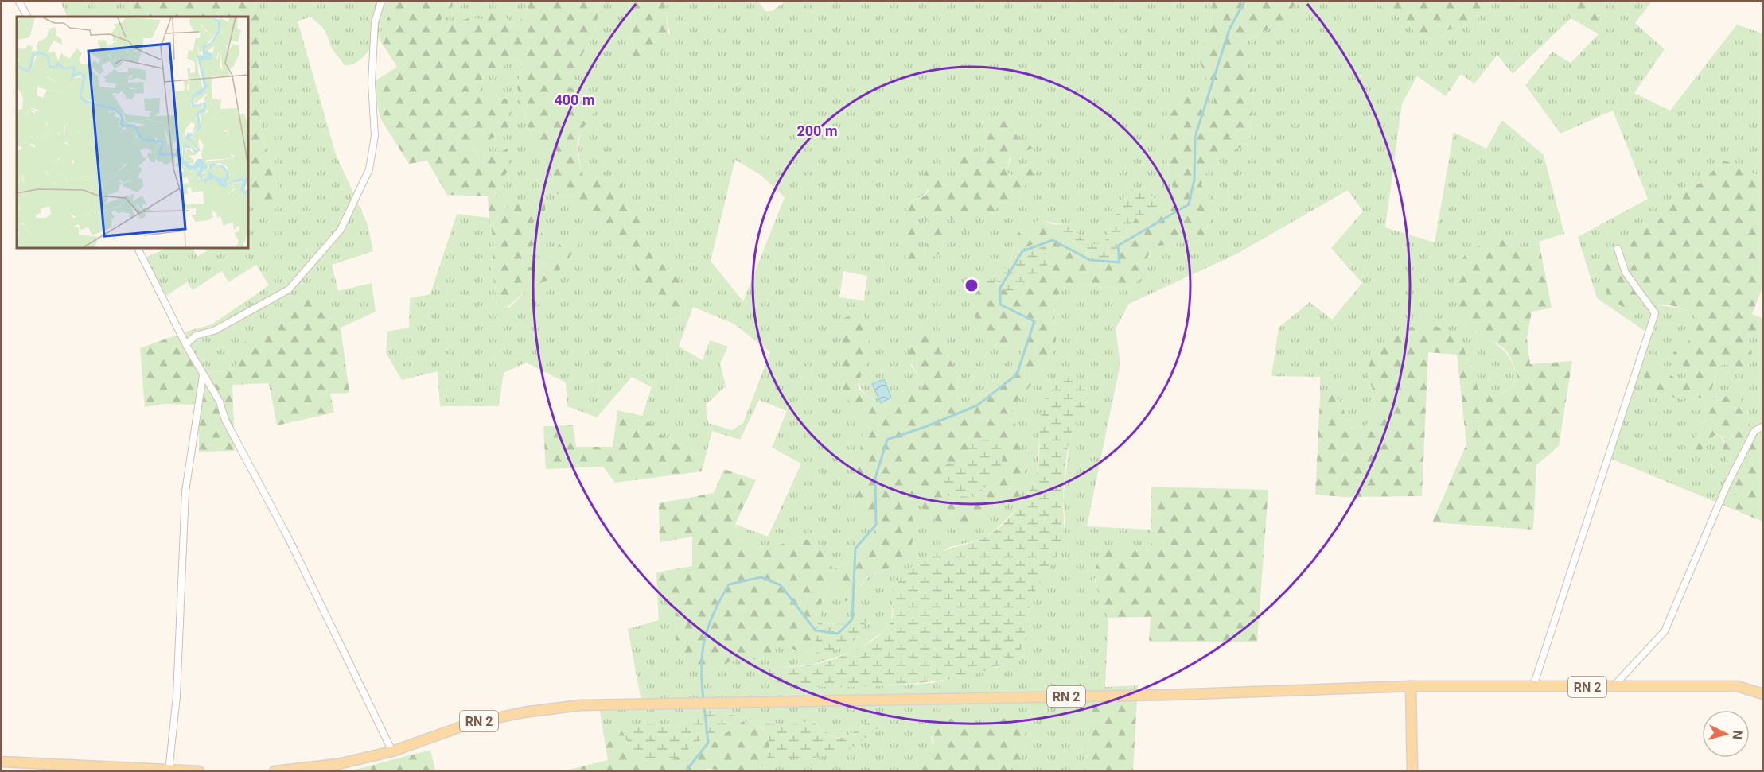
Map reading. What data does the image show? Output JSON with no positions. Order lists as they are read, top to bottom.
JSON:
{
  "streets": {
    "main road": ["RN 2"]
  },
  "north": "right",
  "rings": ["400 m", "200 m"]
}
